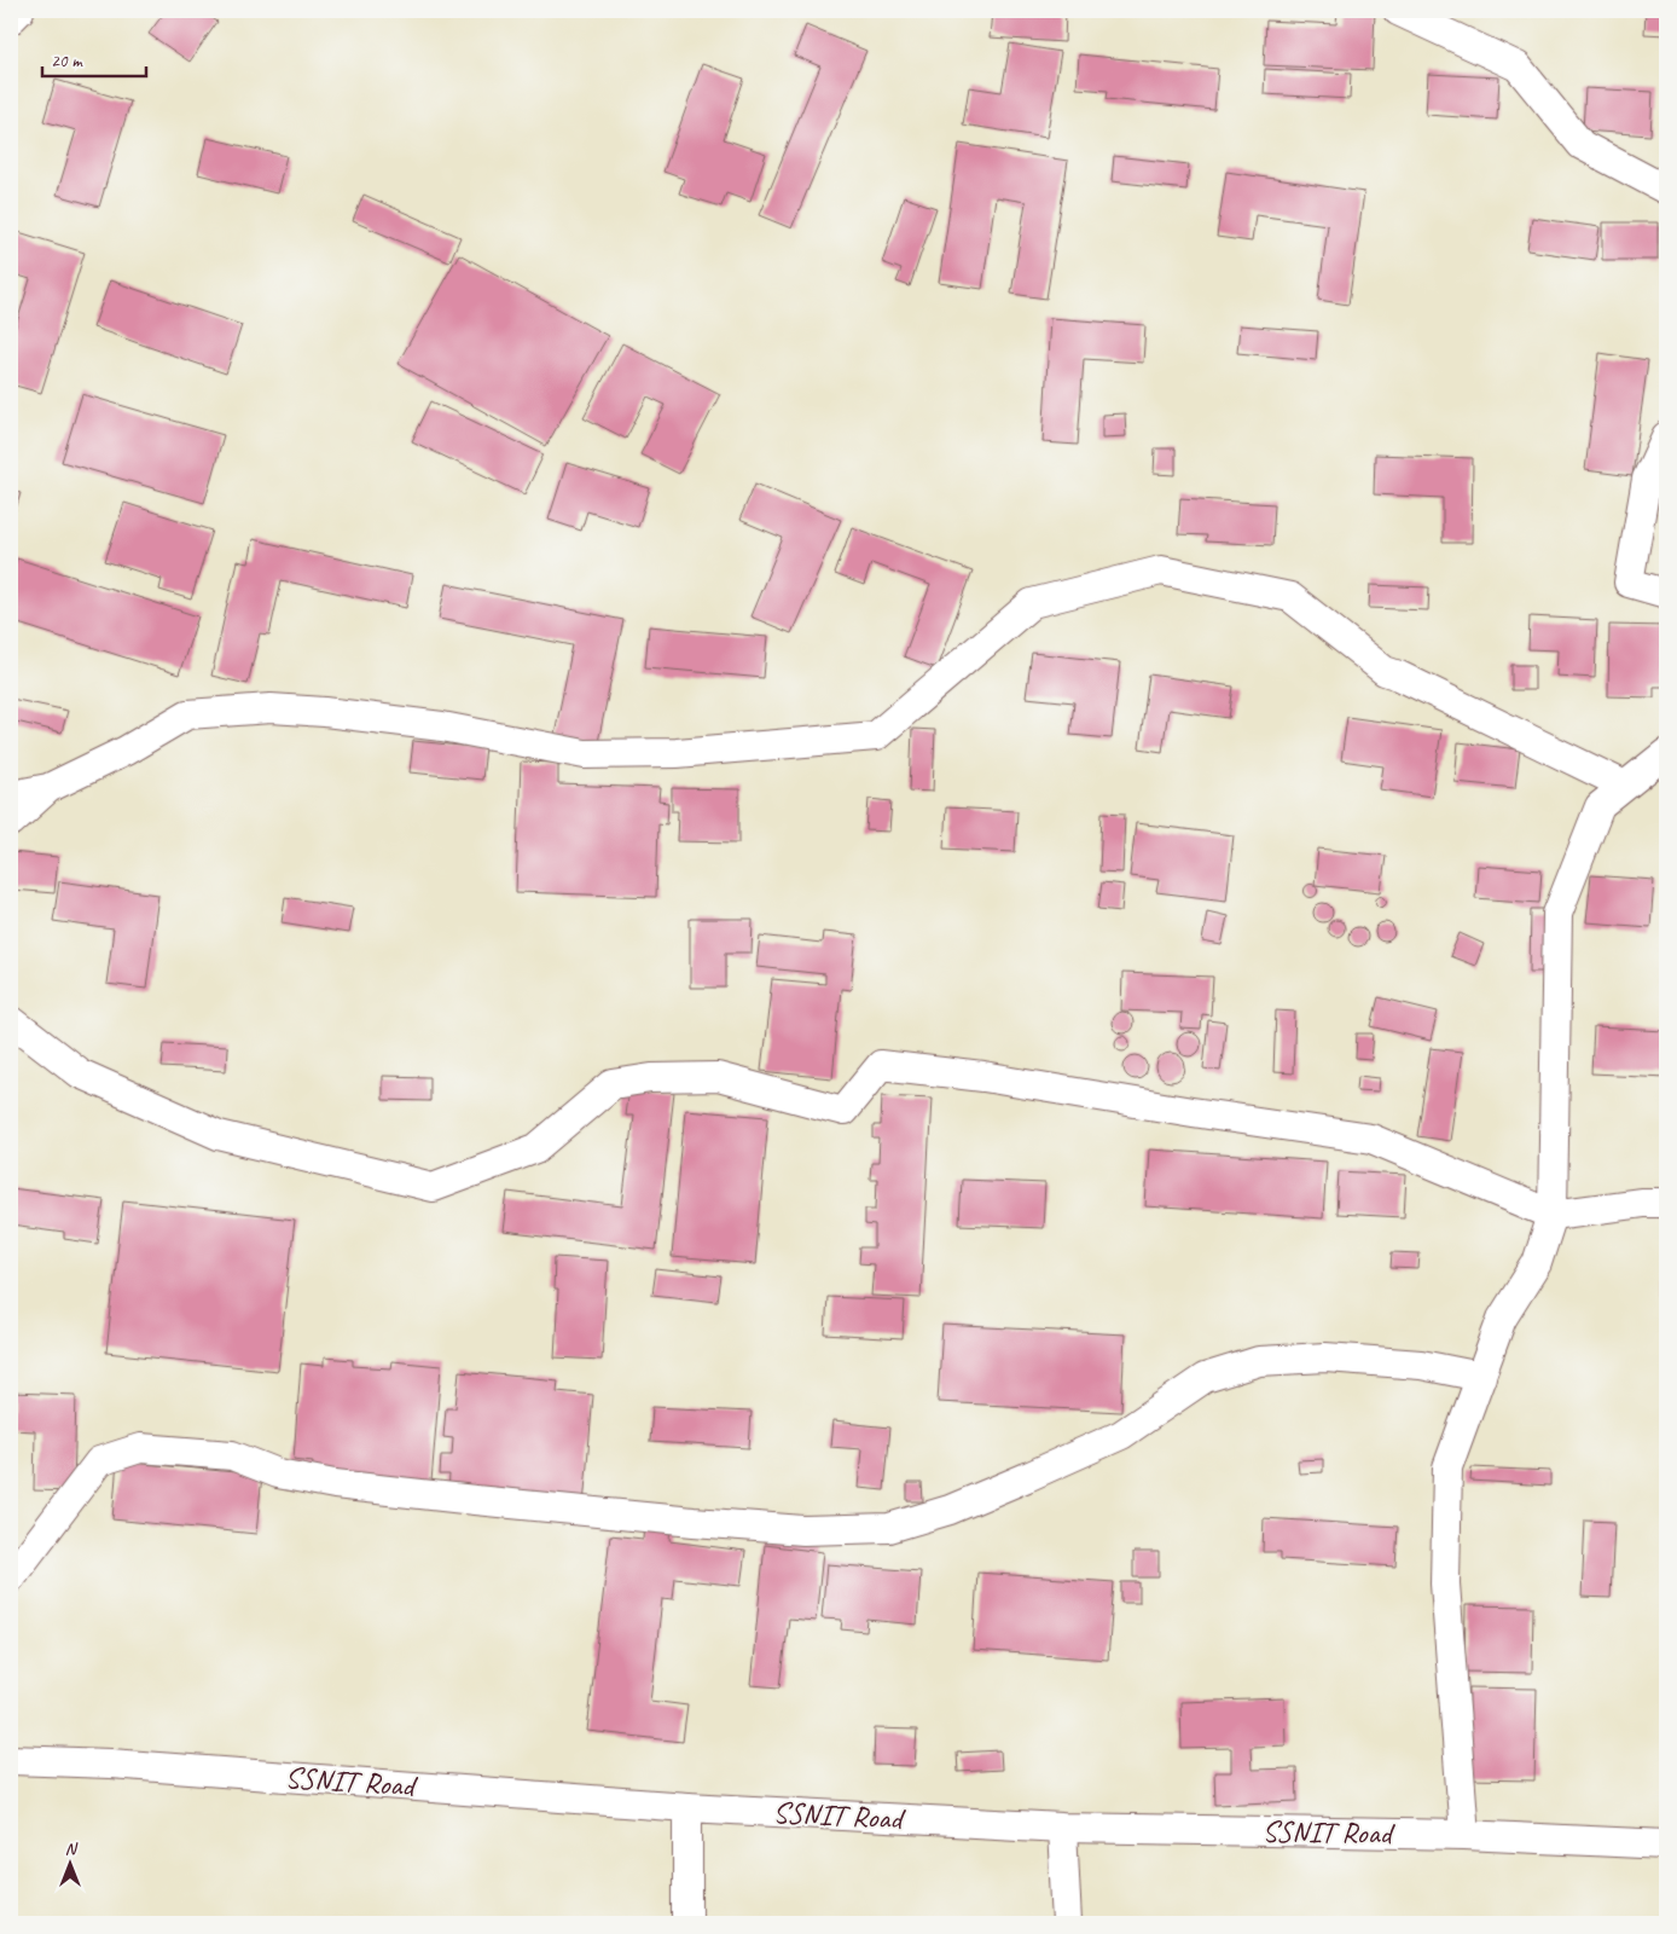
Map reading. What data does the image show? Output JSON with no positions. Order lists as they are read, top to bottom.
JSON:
{
  "streets": {
    "street": ["SSNIT Road"]
  },
  "scale_bar": "20 m",
  "north": "top"
}
